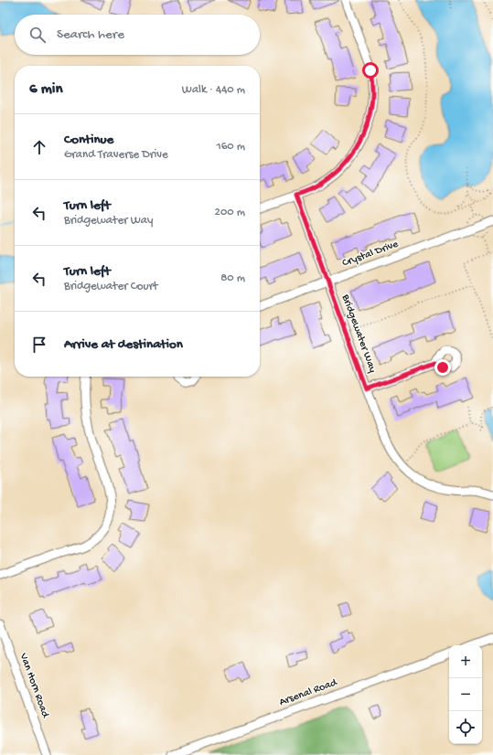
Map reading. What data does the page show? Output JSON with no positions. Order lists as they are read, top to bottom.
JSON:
{
  "streets": {
    "street": [
      "Crystal Drive",
      "Bridgewater Way",
      "Van Horn Road",
      "Arsenal Road"
    ]
  },
  "crossings": [
    ["Crystal Drive", "Bridgewater Way"]
  ],
  "page": {
    "search": "Search here",
    "heading": ["6 min", "Walk · 440 m"],
    "list": [
      ["Continue", "Grand Traverse Drive", "160 m"],
      ["Turn left", "Bridgewater Way", "200 m"],
      ["Turn left", "Bridgewater Court", "80 m"],
      "Arrive at destination"
    ],
    "map_buttons": ["+", "−"]
  }
}
